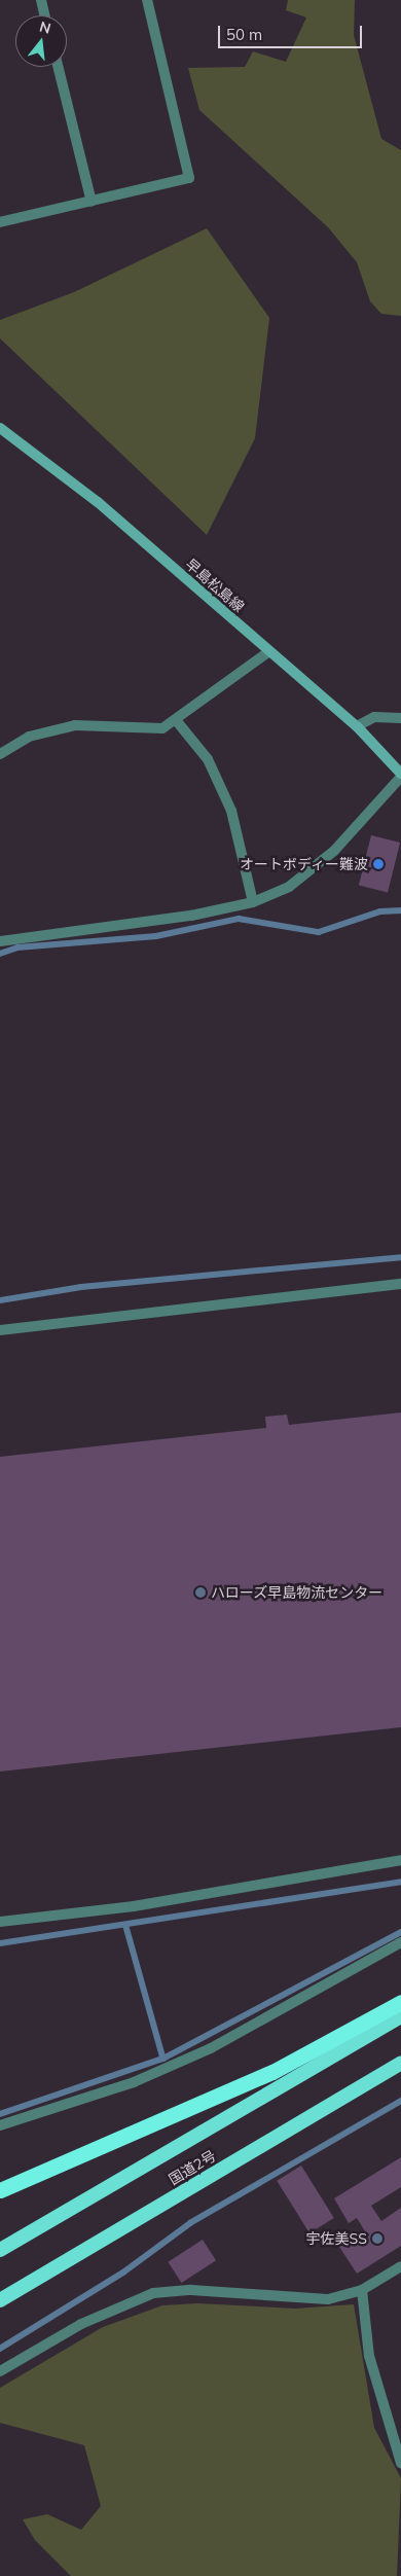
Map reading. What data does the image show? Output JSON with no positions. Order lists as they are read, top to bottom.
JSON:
{
  "streets": {
    "highway": ["国道2号"],
    "main road": ["早島松島線"]
  },
  "places": ["オートボディー難波", "ハローズ早島物流センター", "宇佐美SS"],
  "scale_bar": "50 m",
  "north": "top"
}
